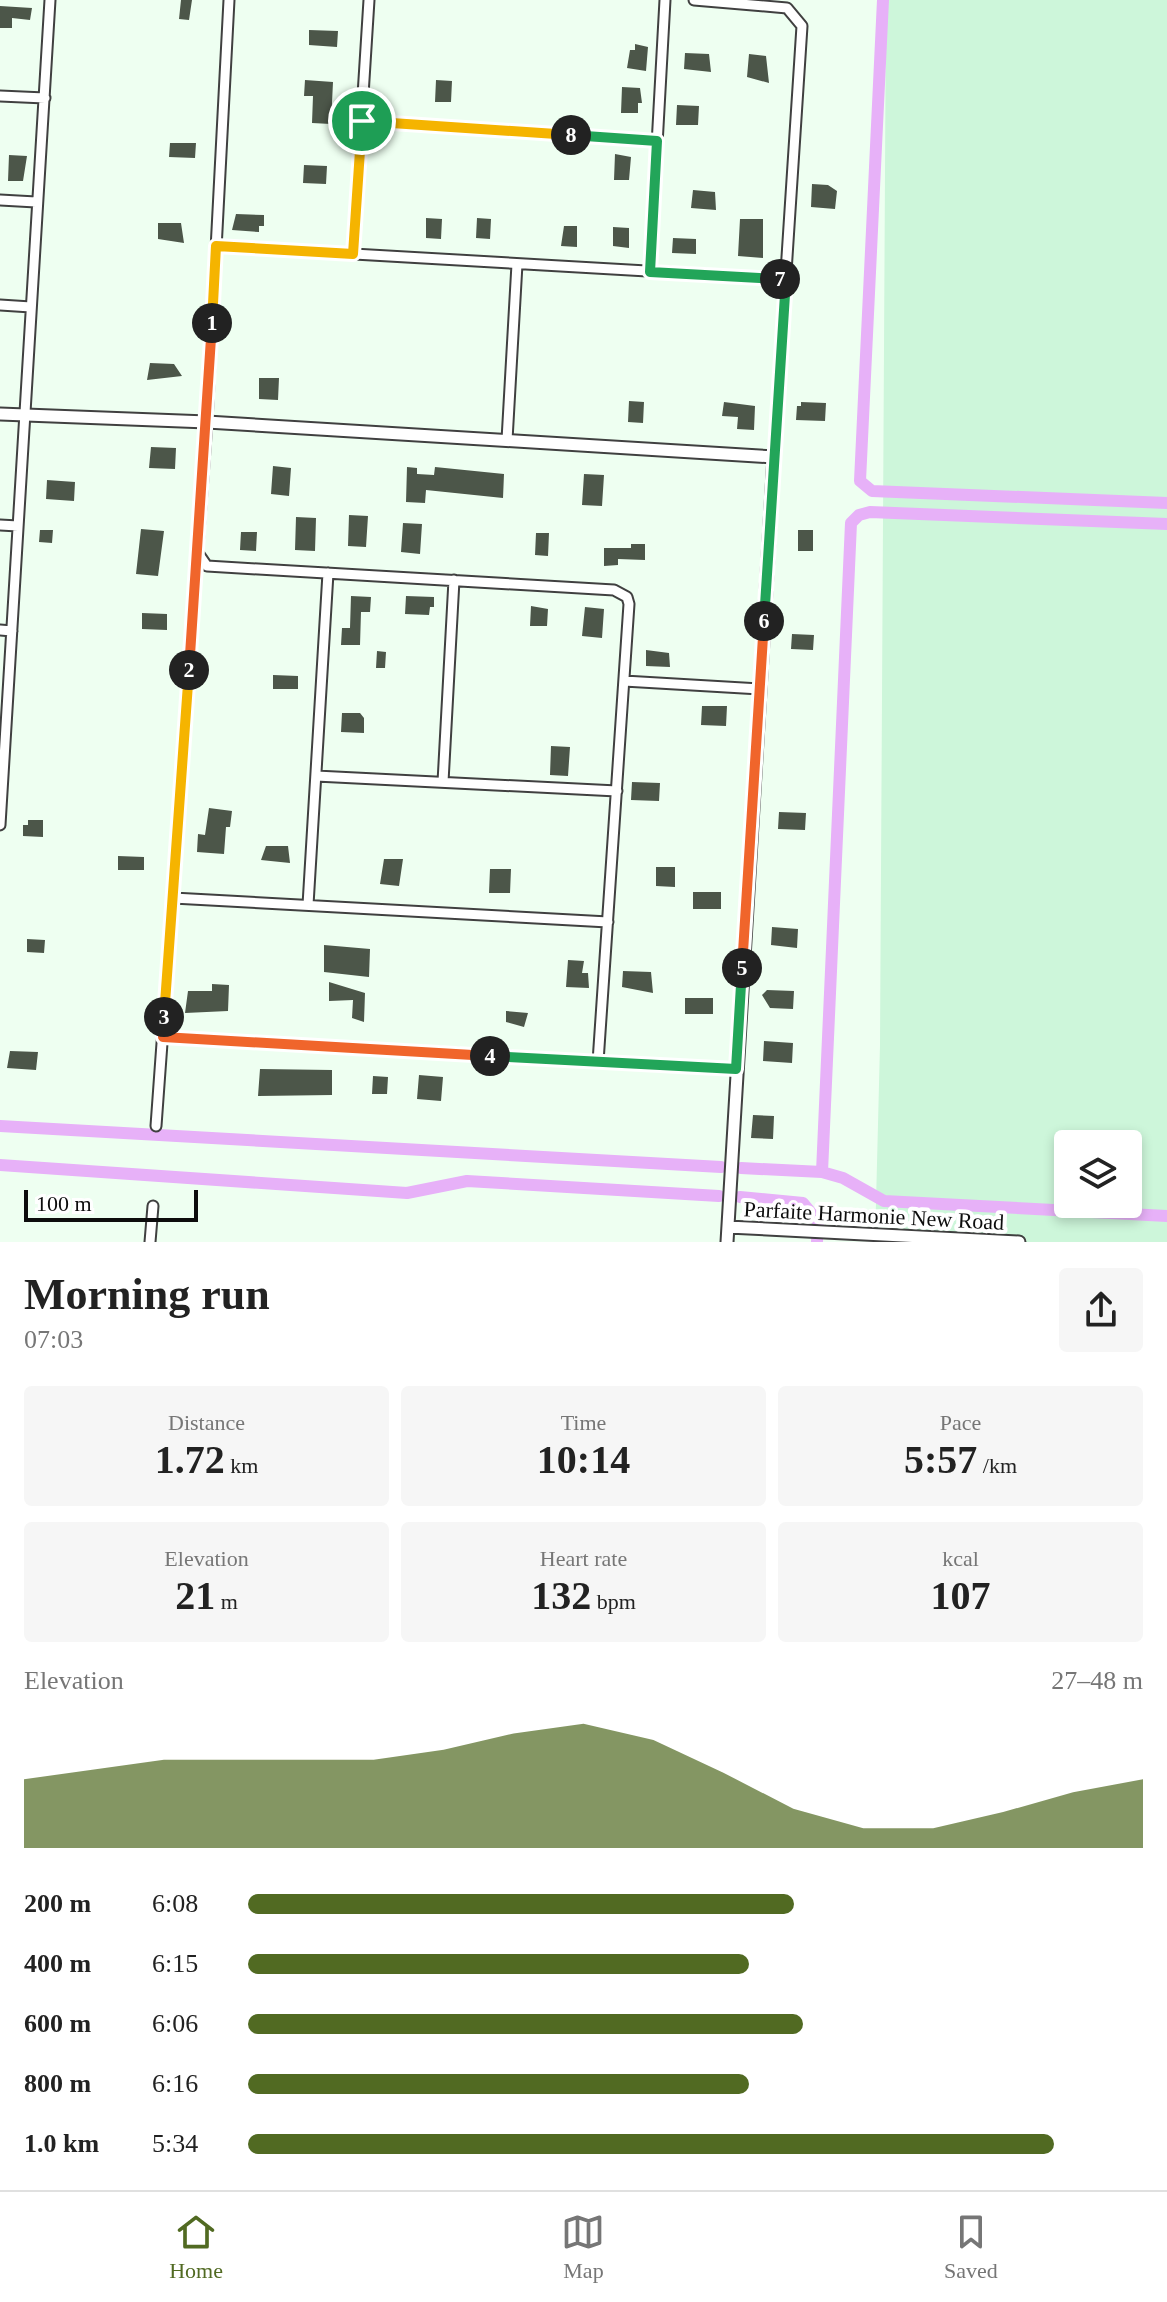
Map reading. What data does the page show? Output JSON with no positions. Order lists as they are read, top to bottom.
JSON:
{
  "streets": {
    "street": ["Parfaite Harmonie New Road"]
  },
  "scale_bar": "100 m",
  "page": {
    "pins": [
      "8",
      "7",
      "1",
      "6",
      "2",
      "5",
      "3",
      "4"
    ],
    "scale": "100 m",
    "heading": ["Morning run", "07:03"],
    "stats": [
      ["Distance", "1.72 km"],
      ["Time", "10:14"],
      ["Pace", "5:57 /km"],
      ["Elevation", "21 m"],
      ["Heart rate", "132 bpm"],
      ["kcal", "107"]
    ],
    "chart": ["Elevation", "27–48 m"],
    "list": [
      {
        "name": "200 m",
        "note": "6:08"
      },
      {
        "name": "400 m",
        "note": "6:15"
      },
      {
        "name": "600 m",
        "note": "6:06"
      },
      {
        "name": "800 m",
        "note": "6:16"
      },
      {
        "name": "1.0 km",
        "note": "5:34"
      }
    ],
    "tabs": ["Home", "Map", "Saved"]
  }
}
